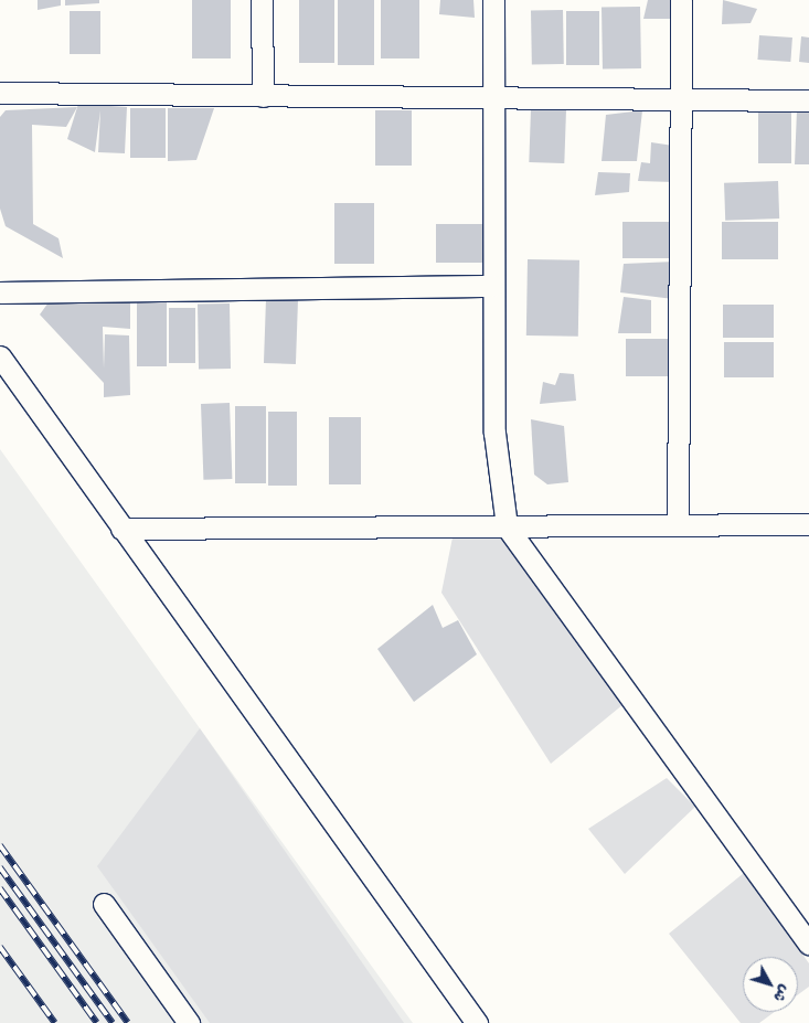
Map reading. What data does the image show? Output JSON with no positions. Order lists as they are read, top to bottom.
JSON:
{
  "north": "bottom right"
}
